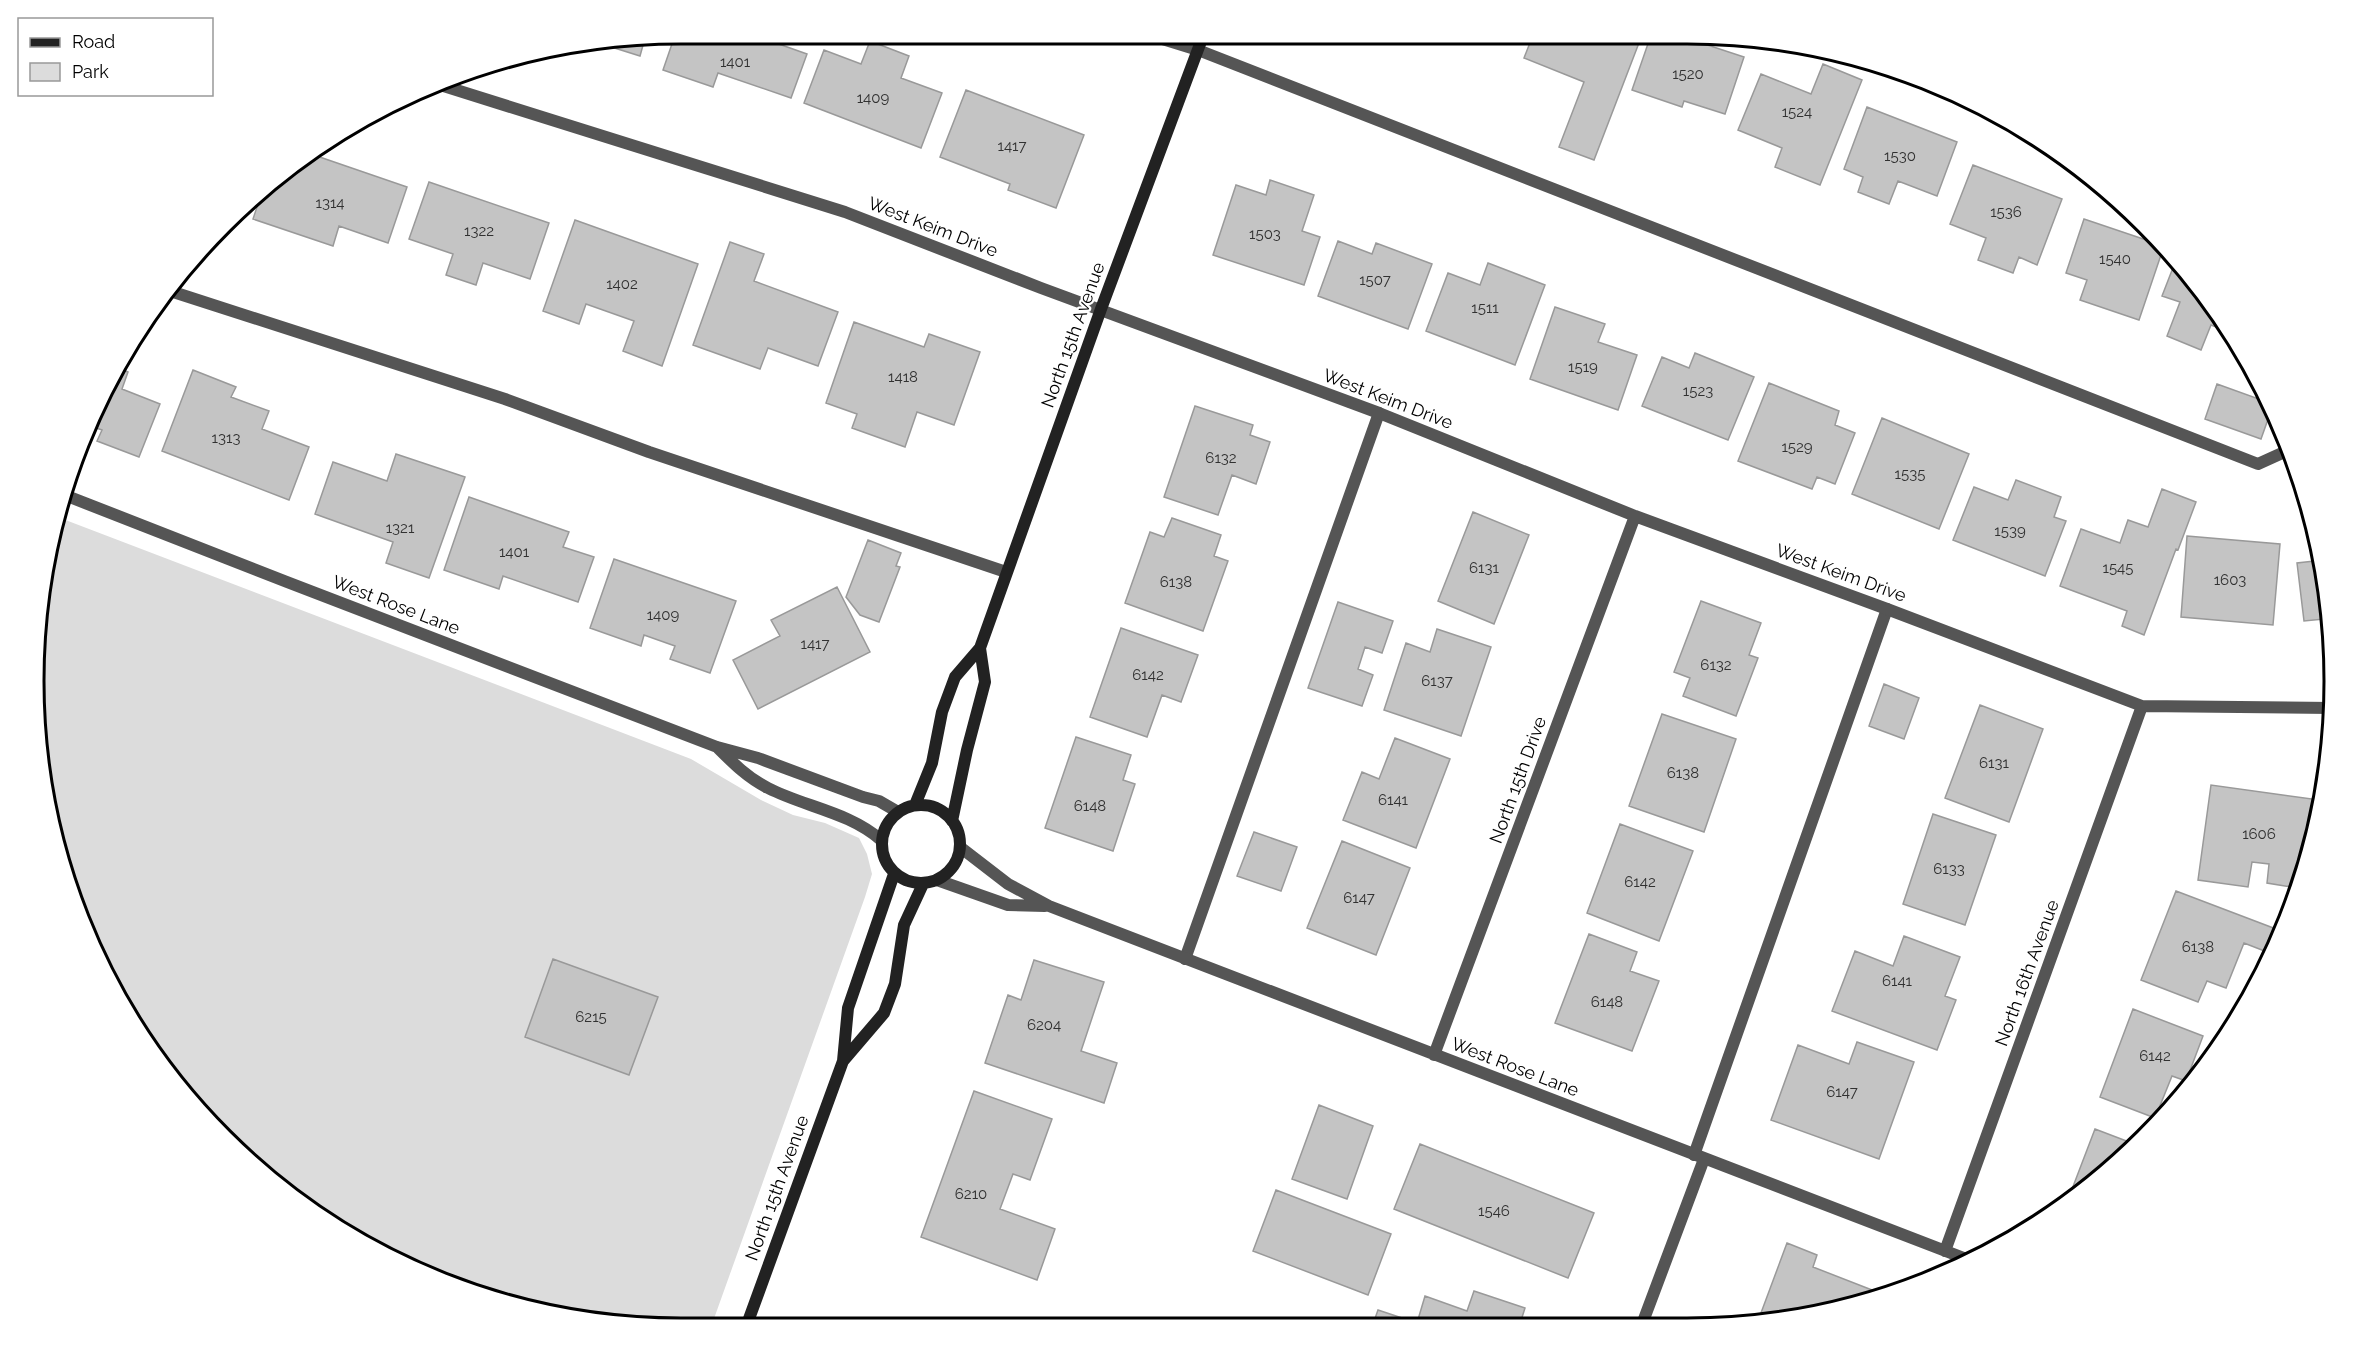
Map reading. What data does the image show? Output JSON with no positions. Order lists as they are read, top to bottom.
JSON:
{
  "streets": {
    "street": [
      "West Keim Drive",
      "North 15th Avenue",
      "West Rose Lane",
      "North 15th Drive",
      "North 16th Avenue"
    ]
  },
  "crossings": [
    ["West Keim Drive", "North 15th Avenue"],
    ["West Keim Drive", "North 15th Drive"],
    ["West Keim Drive", "North 16th Avenue"],
    ["North 15th Avenue", "West Rose Lane"],
    ["West Rose Lane", "North 15th Drive"],
    ["West Rose Lane", "North 16th Avenue"]
  ],
  "house_numbers": [
    "1401",
    "1520",
    "1409",
    "1524",
    "1417",
    "1530",
    "1314",
    "1536",
    "1322",
    "1503",
    "1540",
    "1507",
    "1402",
    "1511",
    "1519",
    "1418",
    "1523",
    "1313",
    "1529",
    "6132",
    "1535",
    "1321",
    "1539",
    "1401",
    "6131",
    "1545",
    "1603",
    "6138",
    "1409",
    "1417",
    "6132",
    "6142",
    "6137",
    "6131",
    "6138",
    "6141",
    "6148",
    "1606",
    "6133",
    "6142",
    "6147",
    "6138",
    "6141",
    "6148",
    "6215",
    "6204",
    "6142",
    "6147",
    "6210",
    "1546"
  ],
  "legend": ["Road", "Park"]
}
